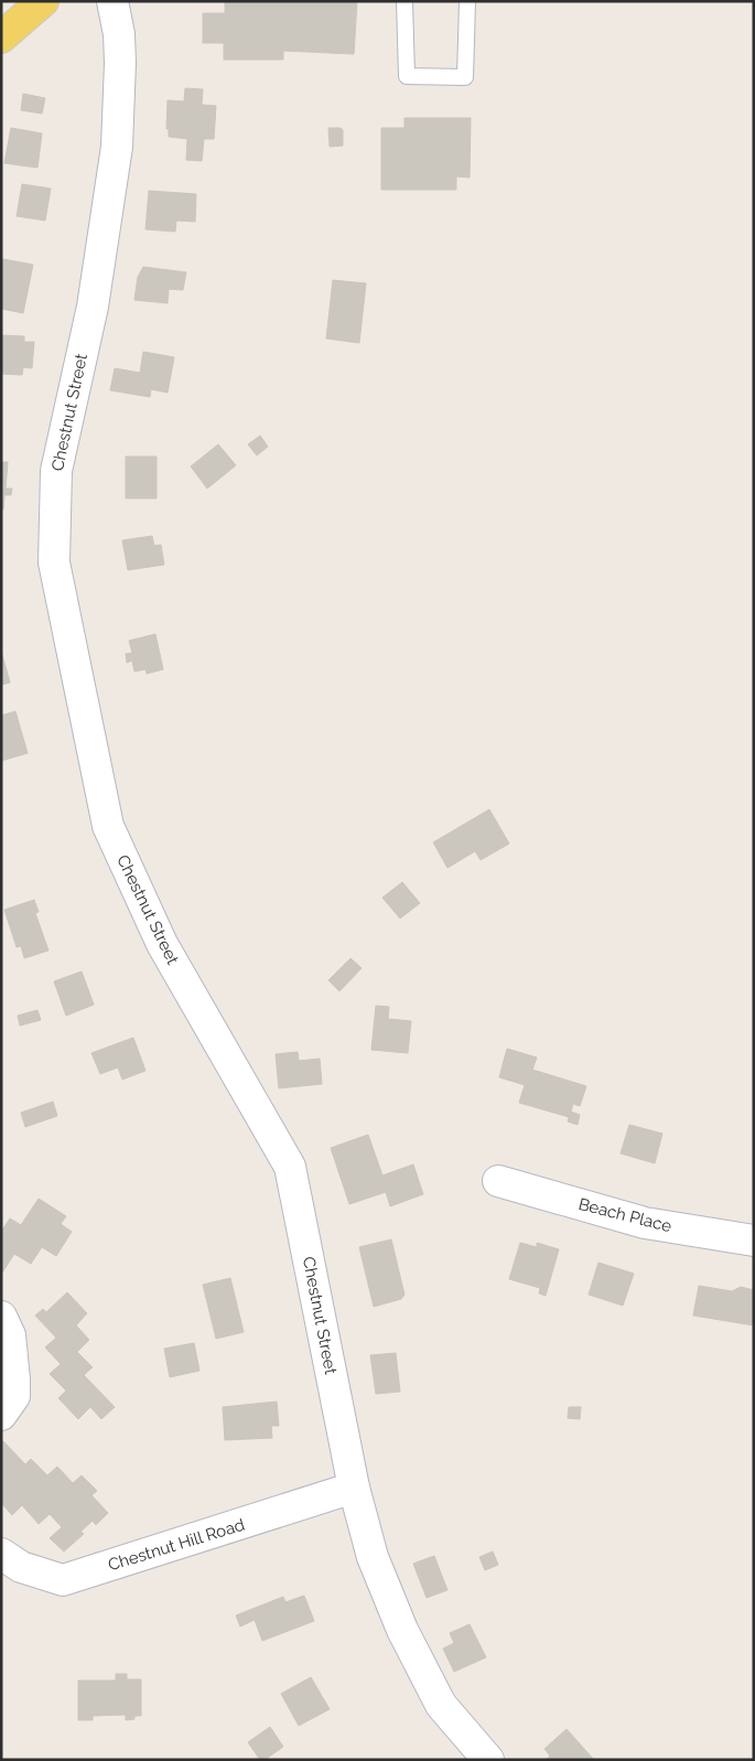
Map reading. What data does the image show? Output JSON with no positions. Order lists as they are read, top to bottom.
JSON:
{
  "streets": {
    "street": ["Chestnut Street", "Beach Place", "Chestnut Hill Road"]
  },
  "crossings": [
    ["Chestnut Street", "Chestnut Hill Road"]
  ]
}
